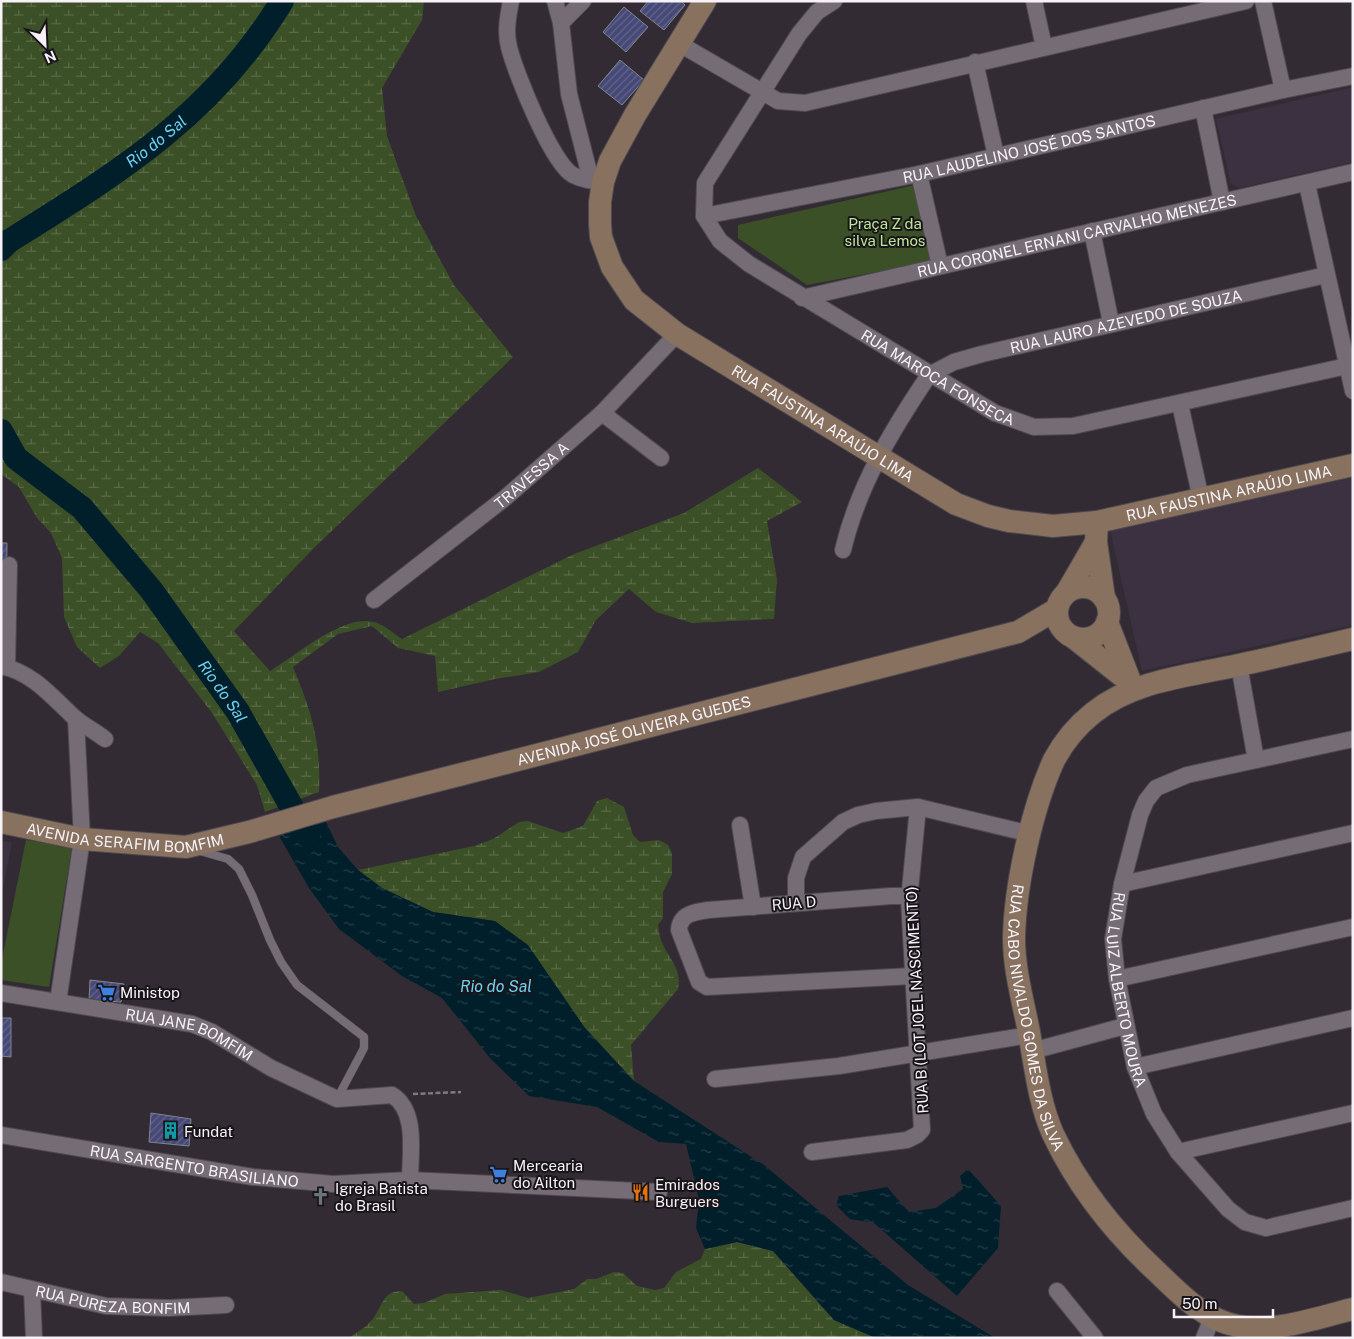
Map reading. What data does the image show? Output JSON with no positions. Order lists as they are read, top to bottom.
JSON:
{
  "streets": {
    "street": [
      "RUA LAUDELINO JOSÉ DOS SANTOS",
      "RUA CORONEL ERNANI CARVALHO MENEZES",
      "RUA LAURO AZEVEDO DE SOUZA",
      "RUA MAROCA FONSECA",
      "RUA FAUSTINA ARAÚJO LIMA",
      "TRAVESSA A",
      "AVENIDA JOSÉ OLIVEIRA GUEDES",
      "AVENIDA SERAFIM BOMFIM",
      "RUA D",
      "RUA LUIZ ALBERTO MOURA",
      "RUA B (LOT JOEL NASCIMENTO)",
      "RUA CABO NIVALDO GOMES DA SILVA",
      "RUA JANE BOMFIM",
      "RUA SARGENTO BRASILIANO",
      "RUA PUREZA BONFIM"
    ]
  },
  "crossings": [
    ["RUA LAUDELINO JOSÉ DOS SANTOS", "RUA MAROCA FONSECA"],
    ["RUA CORONEL ERNANI CARVALHO MENEZES", "RUA MAROCA FONSECA"],
    ["RUA LAURO AZEVEDO DE SOUZA", "RUA MAROCA FONSECA"],
    ["RUA FAUSTINA ARAÚJO LIMA", "TRAVESSA A"],
    ["AVENIDA JOSÉ OLIVEIRA GUEDES", "AVENIDA SERAFIM BOMFIM"],
    ["RUA D", "RUA B (LOT JOEL NASCIMENTO)"]
  ],
  "water": ["Rio do Sal"],
  "parks": ["Praça Z da silva Lemos"],
  "places": {
    "supermarket": ["Ministop", "Mercearia do Ailton"],
    "building": ["Fundat"],
    "restaurant": ["Emirados Burguers"],
    "church": ["Igreja Batista do Brasil"]
  },
  "scale_bar": "50 m",
  "north": "bottom right"
}
